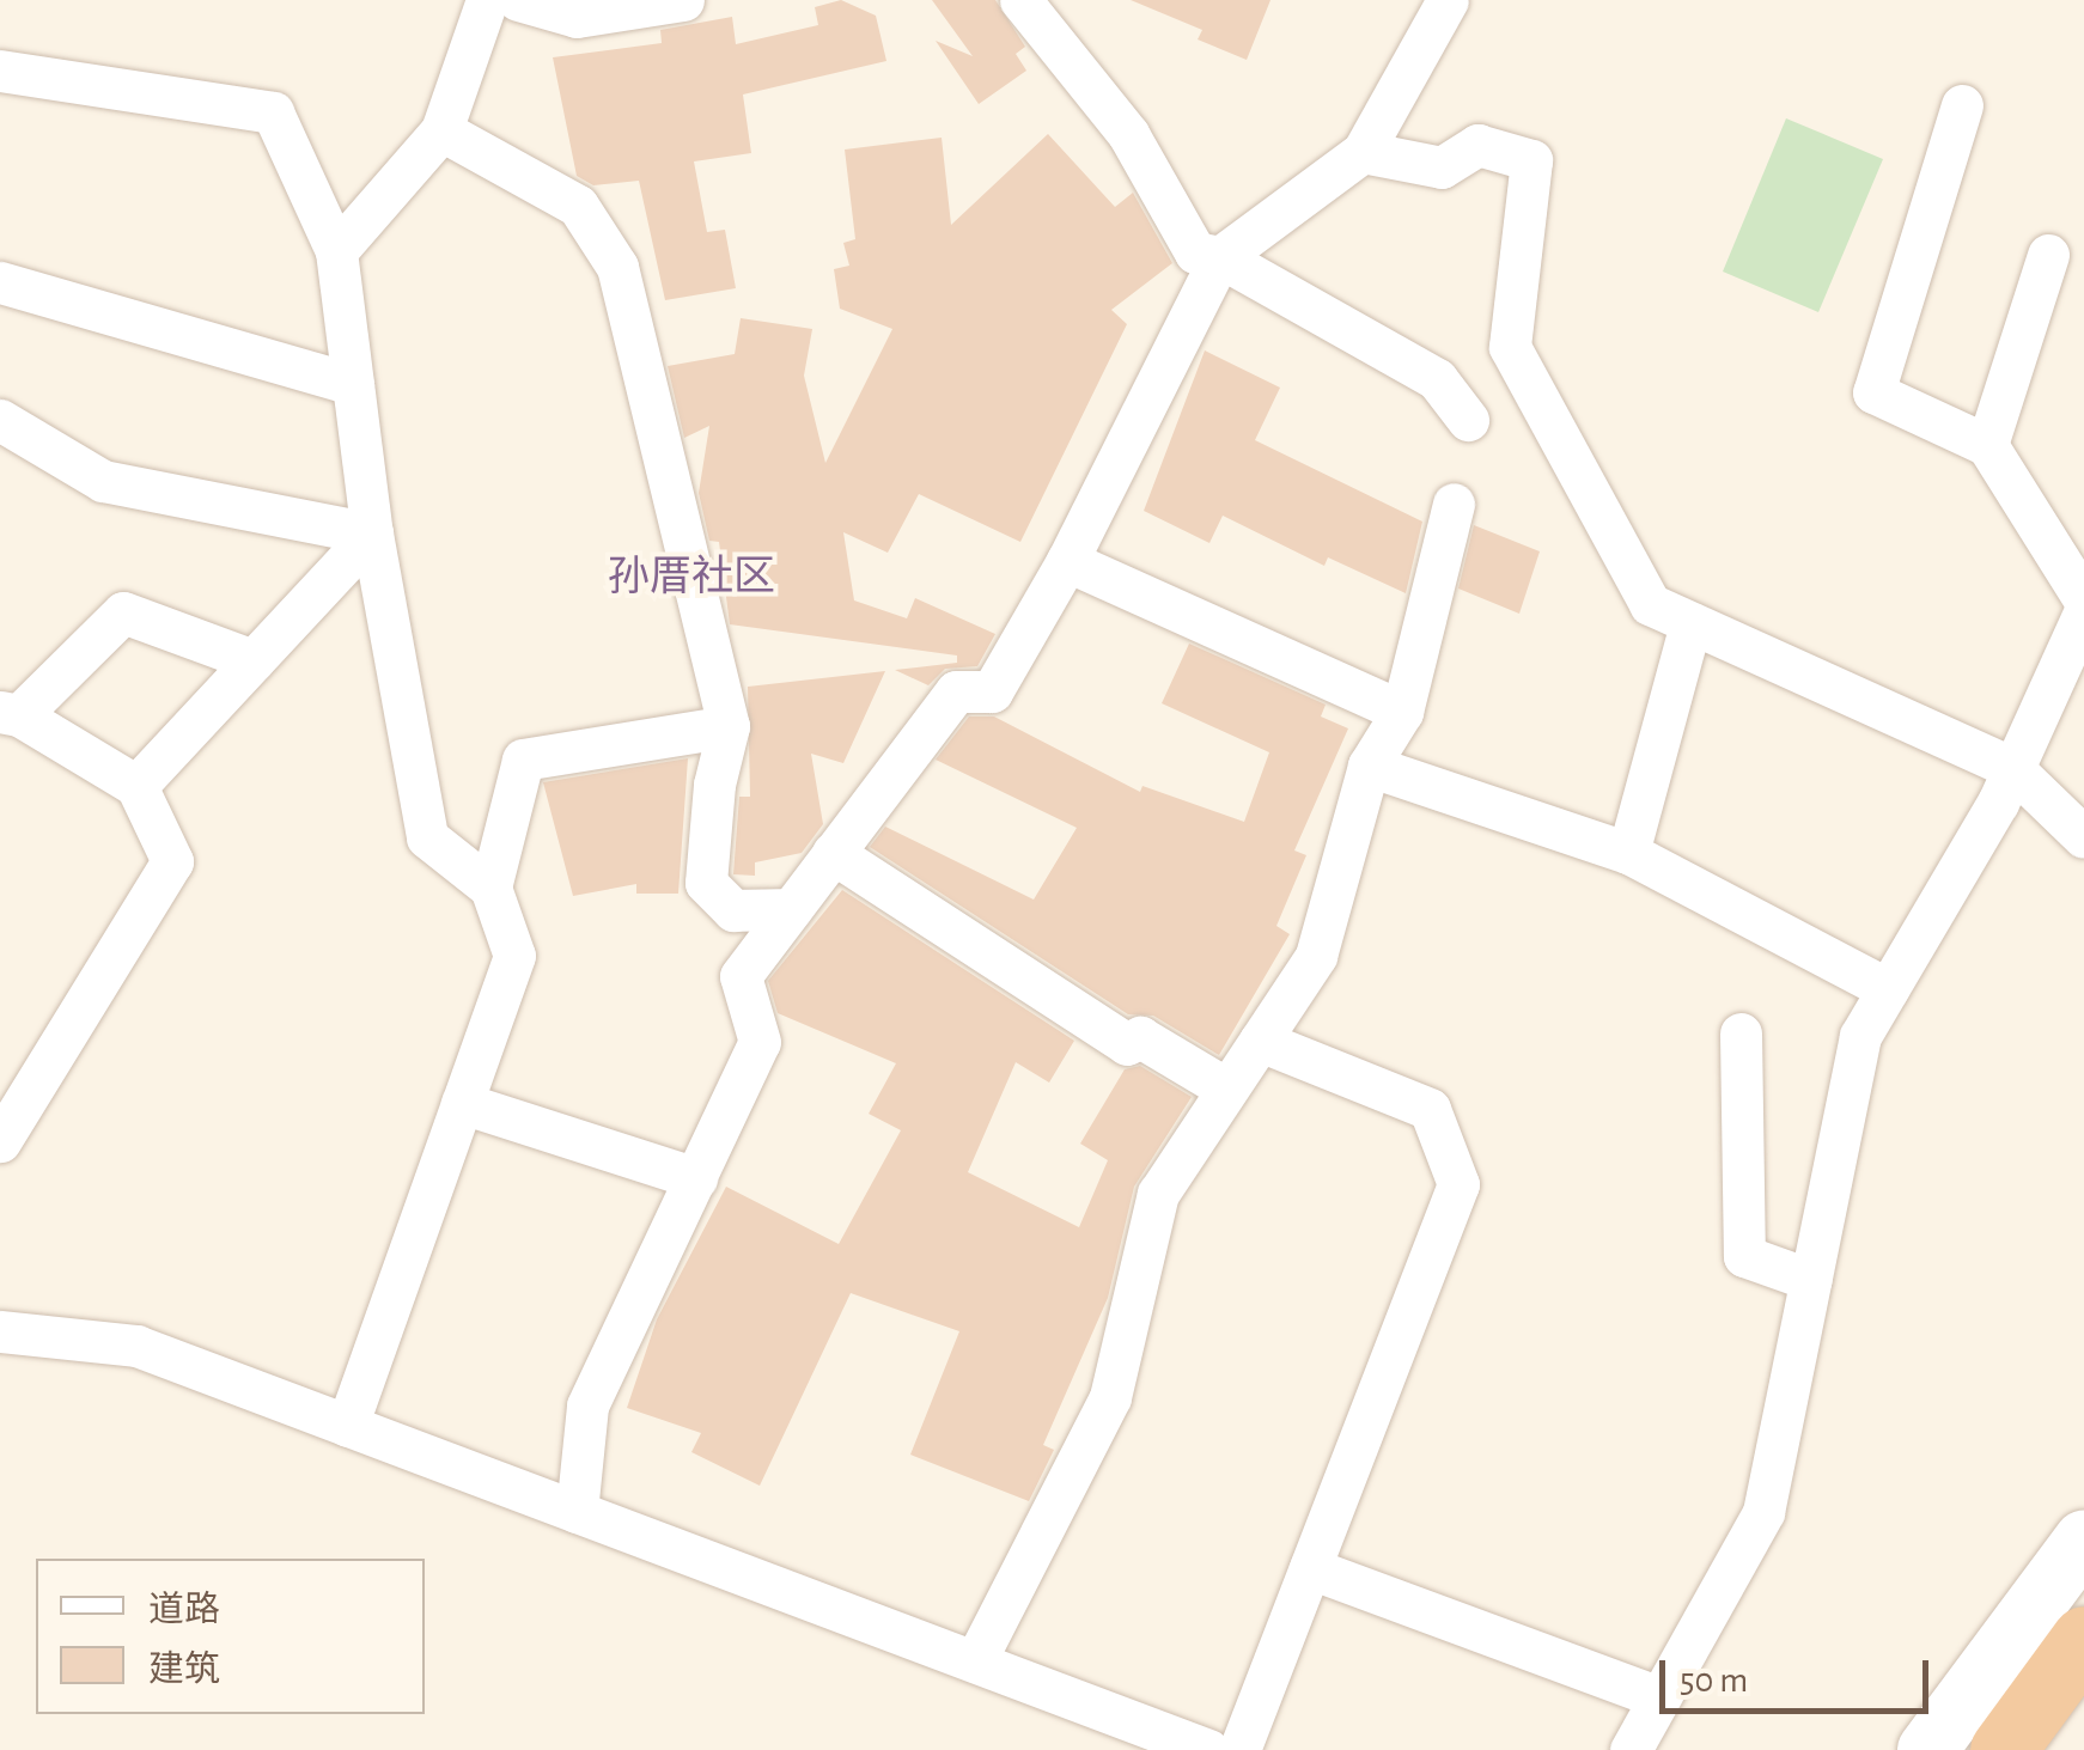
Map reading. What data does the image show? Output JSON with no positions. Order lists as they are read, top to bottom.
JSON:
{
  "districts": ["孙厝社区"],
  "legend": ["道路", "建筑"],
  "scale_bar": "50 m"
}
